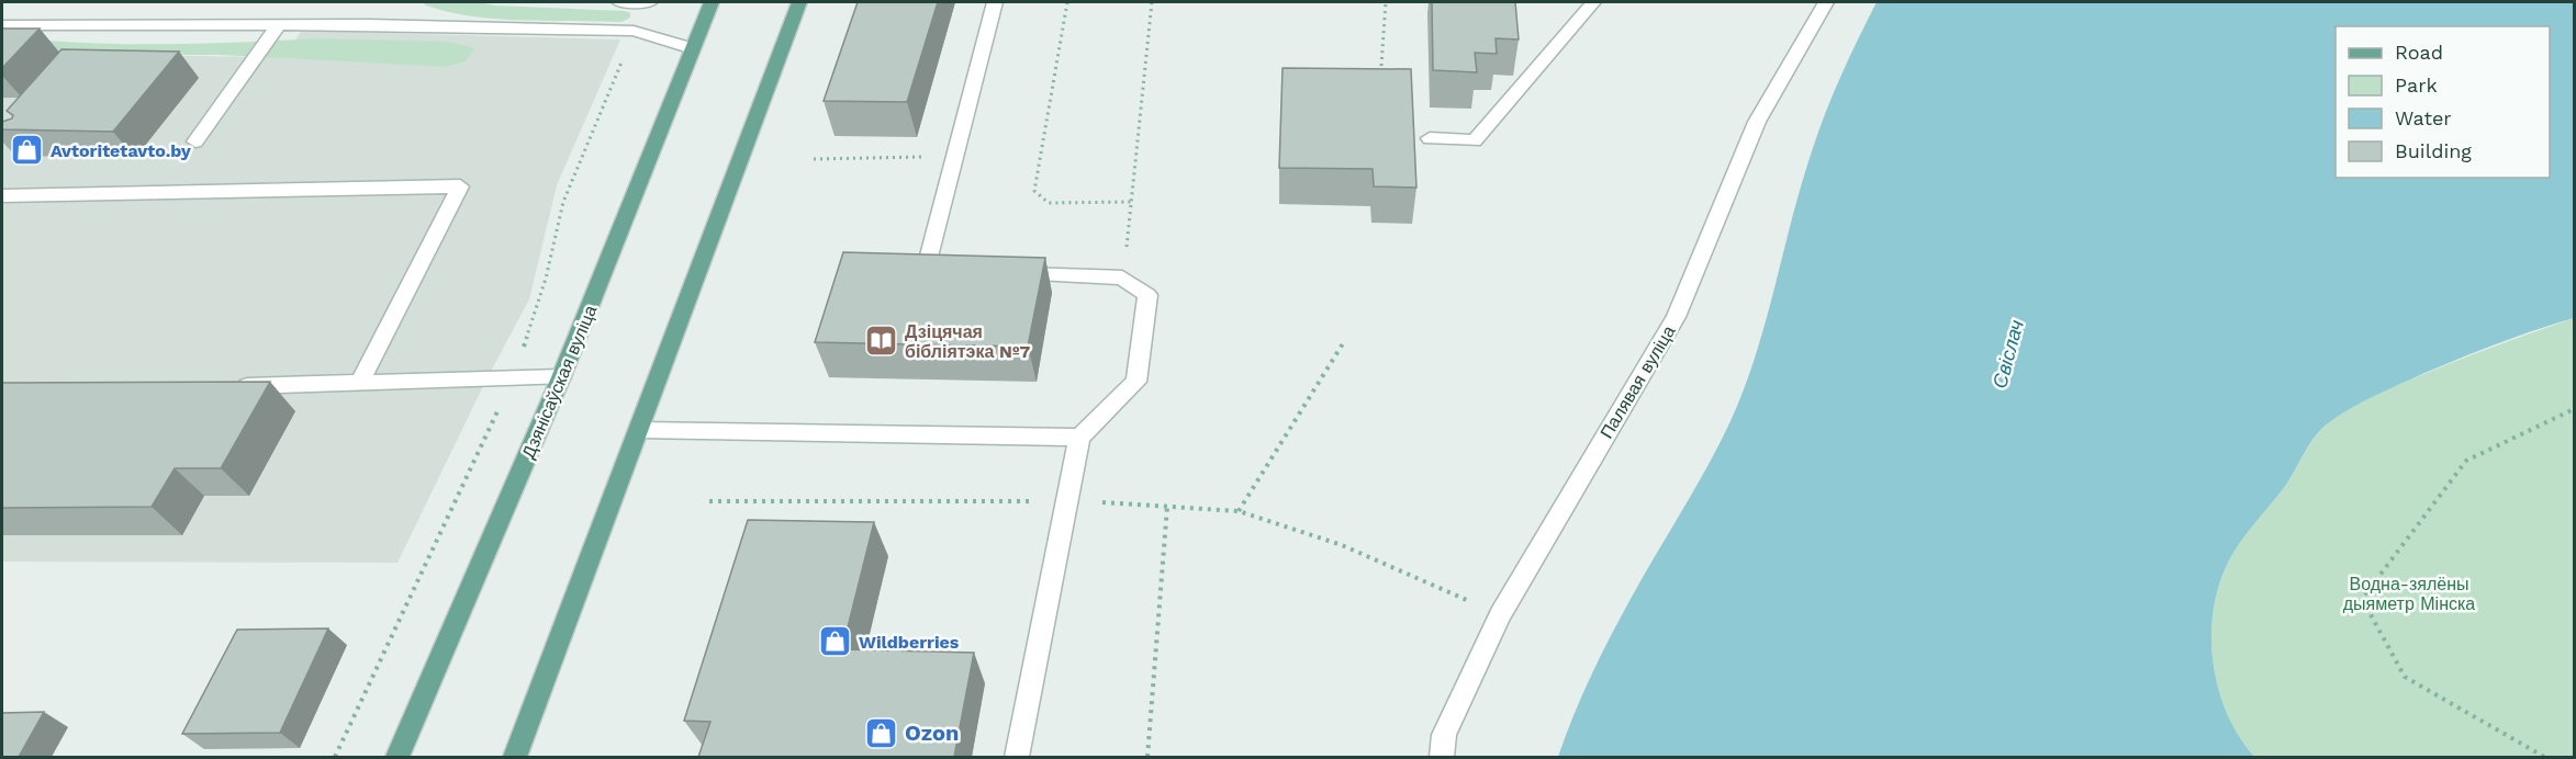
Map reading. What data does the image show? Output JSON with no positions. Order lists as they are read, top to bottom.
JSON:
{
  "streets": {
    "main road": ["Дзянісаўская вуліца"],
    "street": ["Палявая вуліца"]
  },
  "water": ["Свіслач"],
  "parks": ["Водна-зялёны дыяметр Мінска"],
  "places": {
    "shop": ["Avtoritetavto.by", "Wildberries", "Ozon"],
    "library": ["Дзіцячая бібліятэка №7"]
  },
  "legend": [
    "Road",
    "Park",
    "Water",
    "Building"
  ]
}
